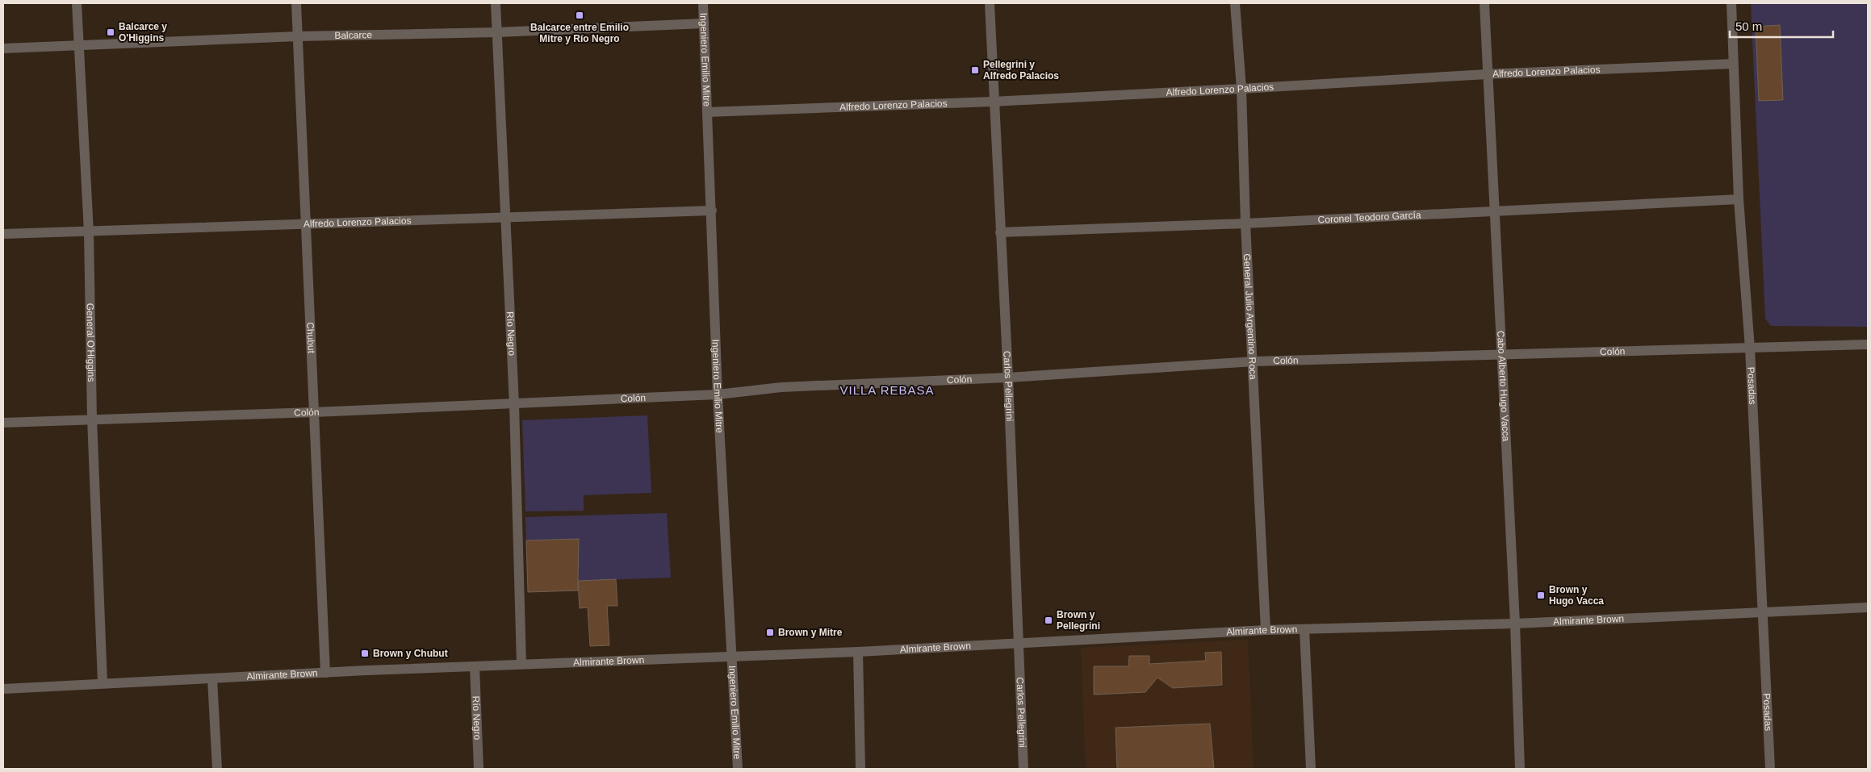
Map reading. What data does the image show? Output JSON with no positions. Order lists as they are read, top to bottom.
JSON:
{
  "streets": {
    "street": [
      "Balcarce",
      "Ingeniero Emilio Mitre",
      "Alfredo Lorenzo Palacios",
      "Coronel Teodoro García",
      "General Julio Argentino Roca",
      "Río Negro",
      "Chubut",
      "General O'Higgins",
      "Colón",
      "Carlos Pellegrini",
      "Cabo Alberto Hugo Vacca",
      "Posadas",
      "Almirante Brown"
    ]
  },
  "crossings": [
    ["Balcarce", "Ingeniero Emilio Mitre"],
    ["Balcarce", "Río Negro"],
    ["Balcarce", "Chubut"],
    ["Balcarce", "General O'Higgins"],
    ["Ingeniero Emilio Mitre", "Alfredo Lorenzo Palacios"],
    ["Ingeniero Emilio Mitre", "Colón"],
    ["Ingeniero Emilio Mitre", "Almirante Brown"],
    ["Alfredo Lorenzo Palacios", "General Julio Argentino Roca"],
    ["Alfredo Lorenzo Palacios", "Río Negro"],
    ["Alfredo Lorenzo Palacios", "Chubut"],
    ["Alfredo Lorenzo Palacios", "General O'Higgins"],
    ["Alfredo Lorenzo Palacios", "Carlos Pellegrini"],
    ["Alfredo Lorenzo Palacios", "Cabo Alberto Hugo Vacca"],
    ["Alfredo Lorenzo Palacios", "Posadas"],
    ["Coronel Teodoro García", "General Julio Argentino Roca"],
    ["Coronel Teodoro García", "Carlos Pellegrini"],
    ["Coronel Teodoro García", "Cabo Alberto Hugo Vacca"],
    ["Coronel Teodoro García", "Posadas"],
    ["General Julio Argentino Roca", "Colón"],
    ["General Julio Argentino Roca", "Almirante Brown"],
    ["Río Negro", "Colón"],
    ["Río Negro", "Almirante Brown"],
    ["Chubut", "Colón"],
    ["Chubut", "Almirante Brown"],
    ["General O'Higgins", "Colón"],
    ["General O'Higgins", "Almirante Brown"],
    ["Colón", "Carlos Pellegrini"],
    ["Colón", "Cabo Alberto Hugo Vacca"],
    ["Colón", "Posadas"],
    ["Carlos Pellegrini", "Almirante Brown"],
    ["Cabo Alberto Hugo Vacca", "Almirante Brown"],
    ["Posadas", "Almirante Brown"]
  ],
  "districts": ["VILLA REBASA"],
  "places": {
    "transit": [
      "Balcarce entre Emilio Mitre y Río Negro",
      "Balcarce y O'Higgins",
      "Pellegrini y Alfredo Palacios",
      "Brown y Hugo Vacca",
      "Brown y Pellegrini",
      "Brown y Mitre",
      "Brown y Chubut"
    ]
  },
  "scale_bar": "50 m"
}
